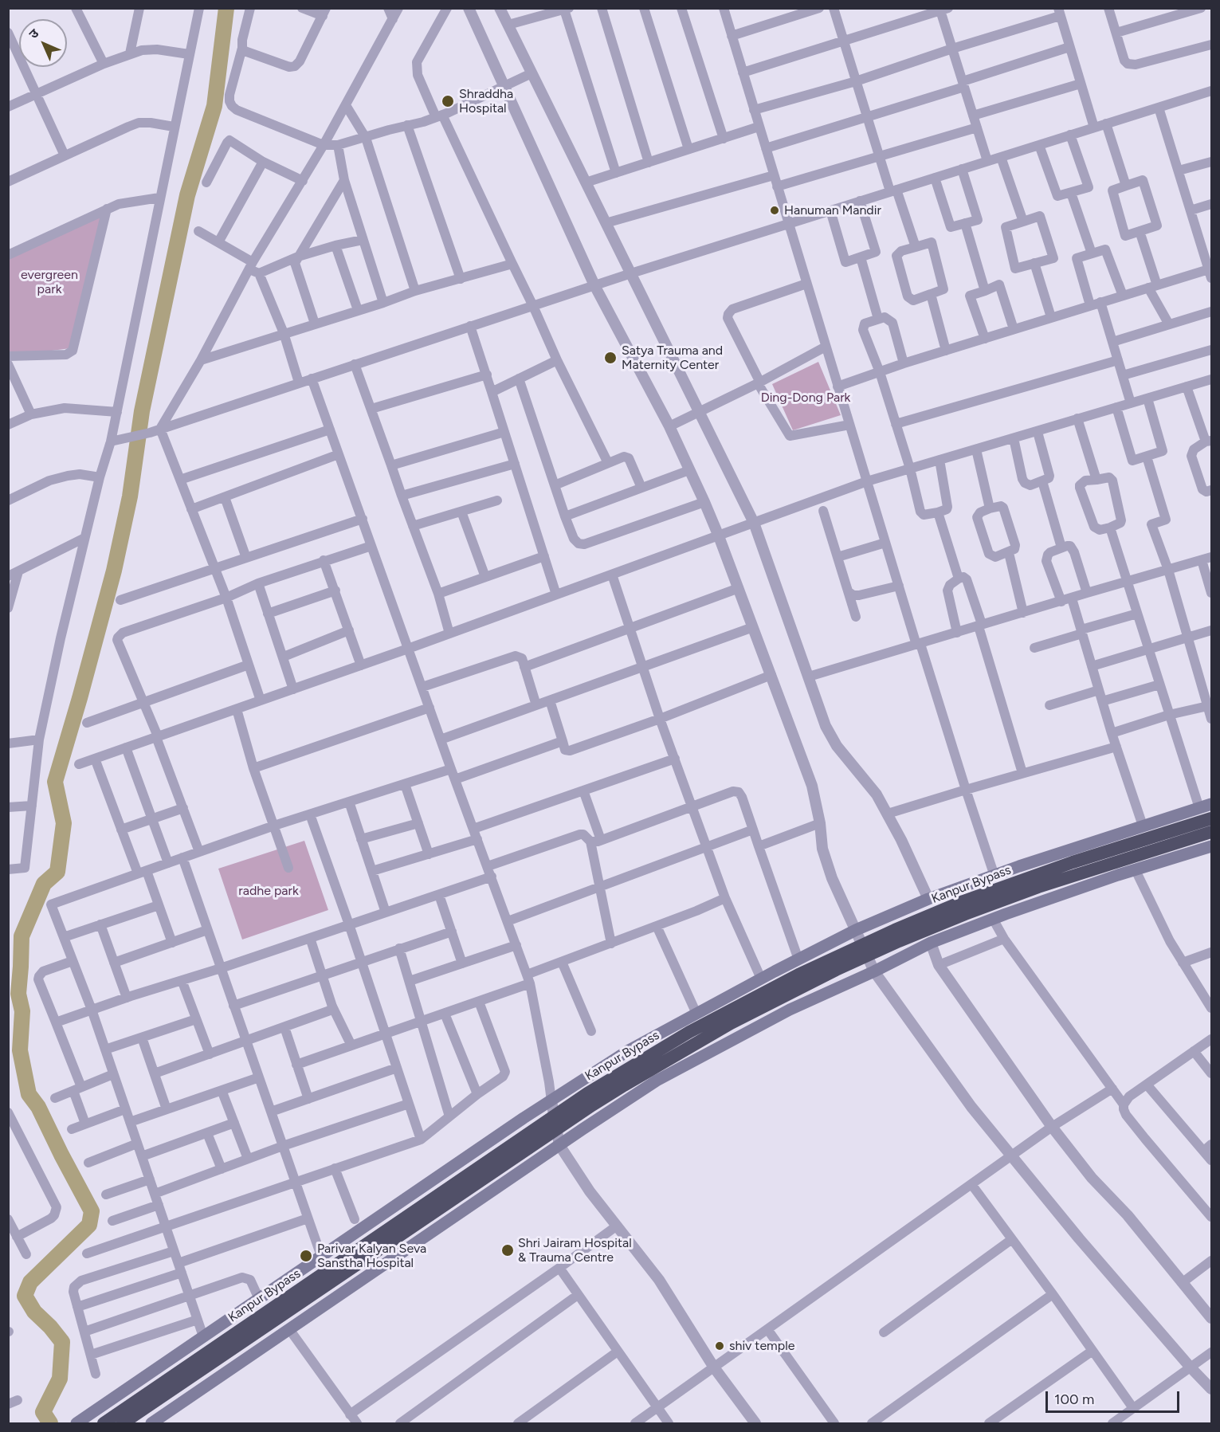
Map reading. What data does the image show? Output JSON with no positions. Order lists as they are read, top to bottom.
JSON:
{
  "streets": {
    "highway": ["Kanpur Bypass"]
  },
  "parks": ["evergreen park", "Ding-Dong Park", "radhe park"],
  "places": [
    "Shraddha Hospital",
    "Hanuman Mandir",
    "Satya Trauma and Maternity Center",
    "Shri Jairam Hospital & Trauma Centre",
    "Parivar Kalyan Seva Sanstha Hospital",
    "shiv temple"
  ],
  "scale_bar": "100 m",
  "north": "top left"
}
